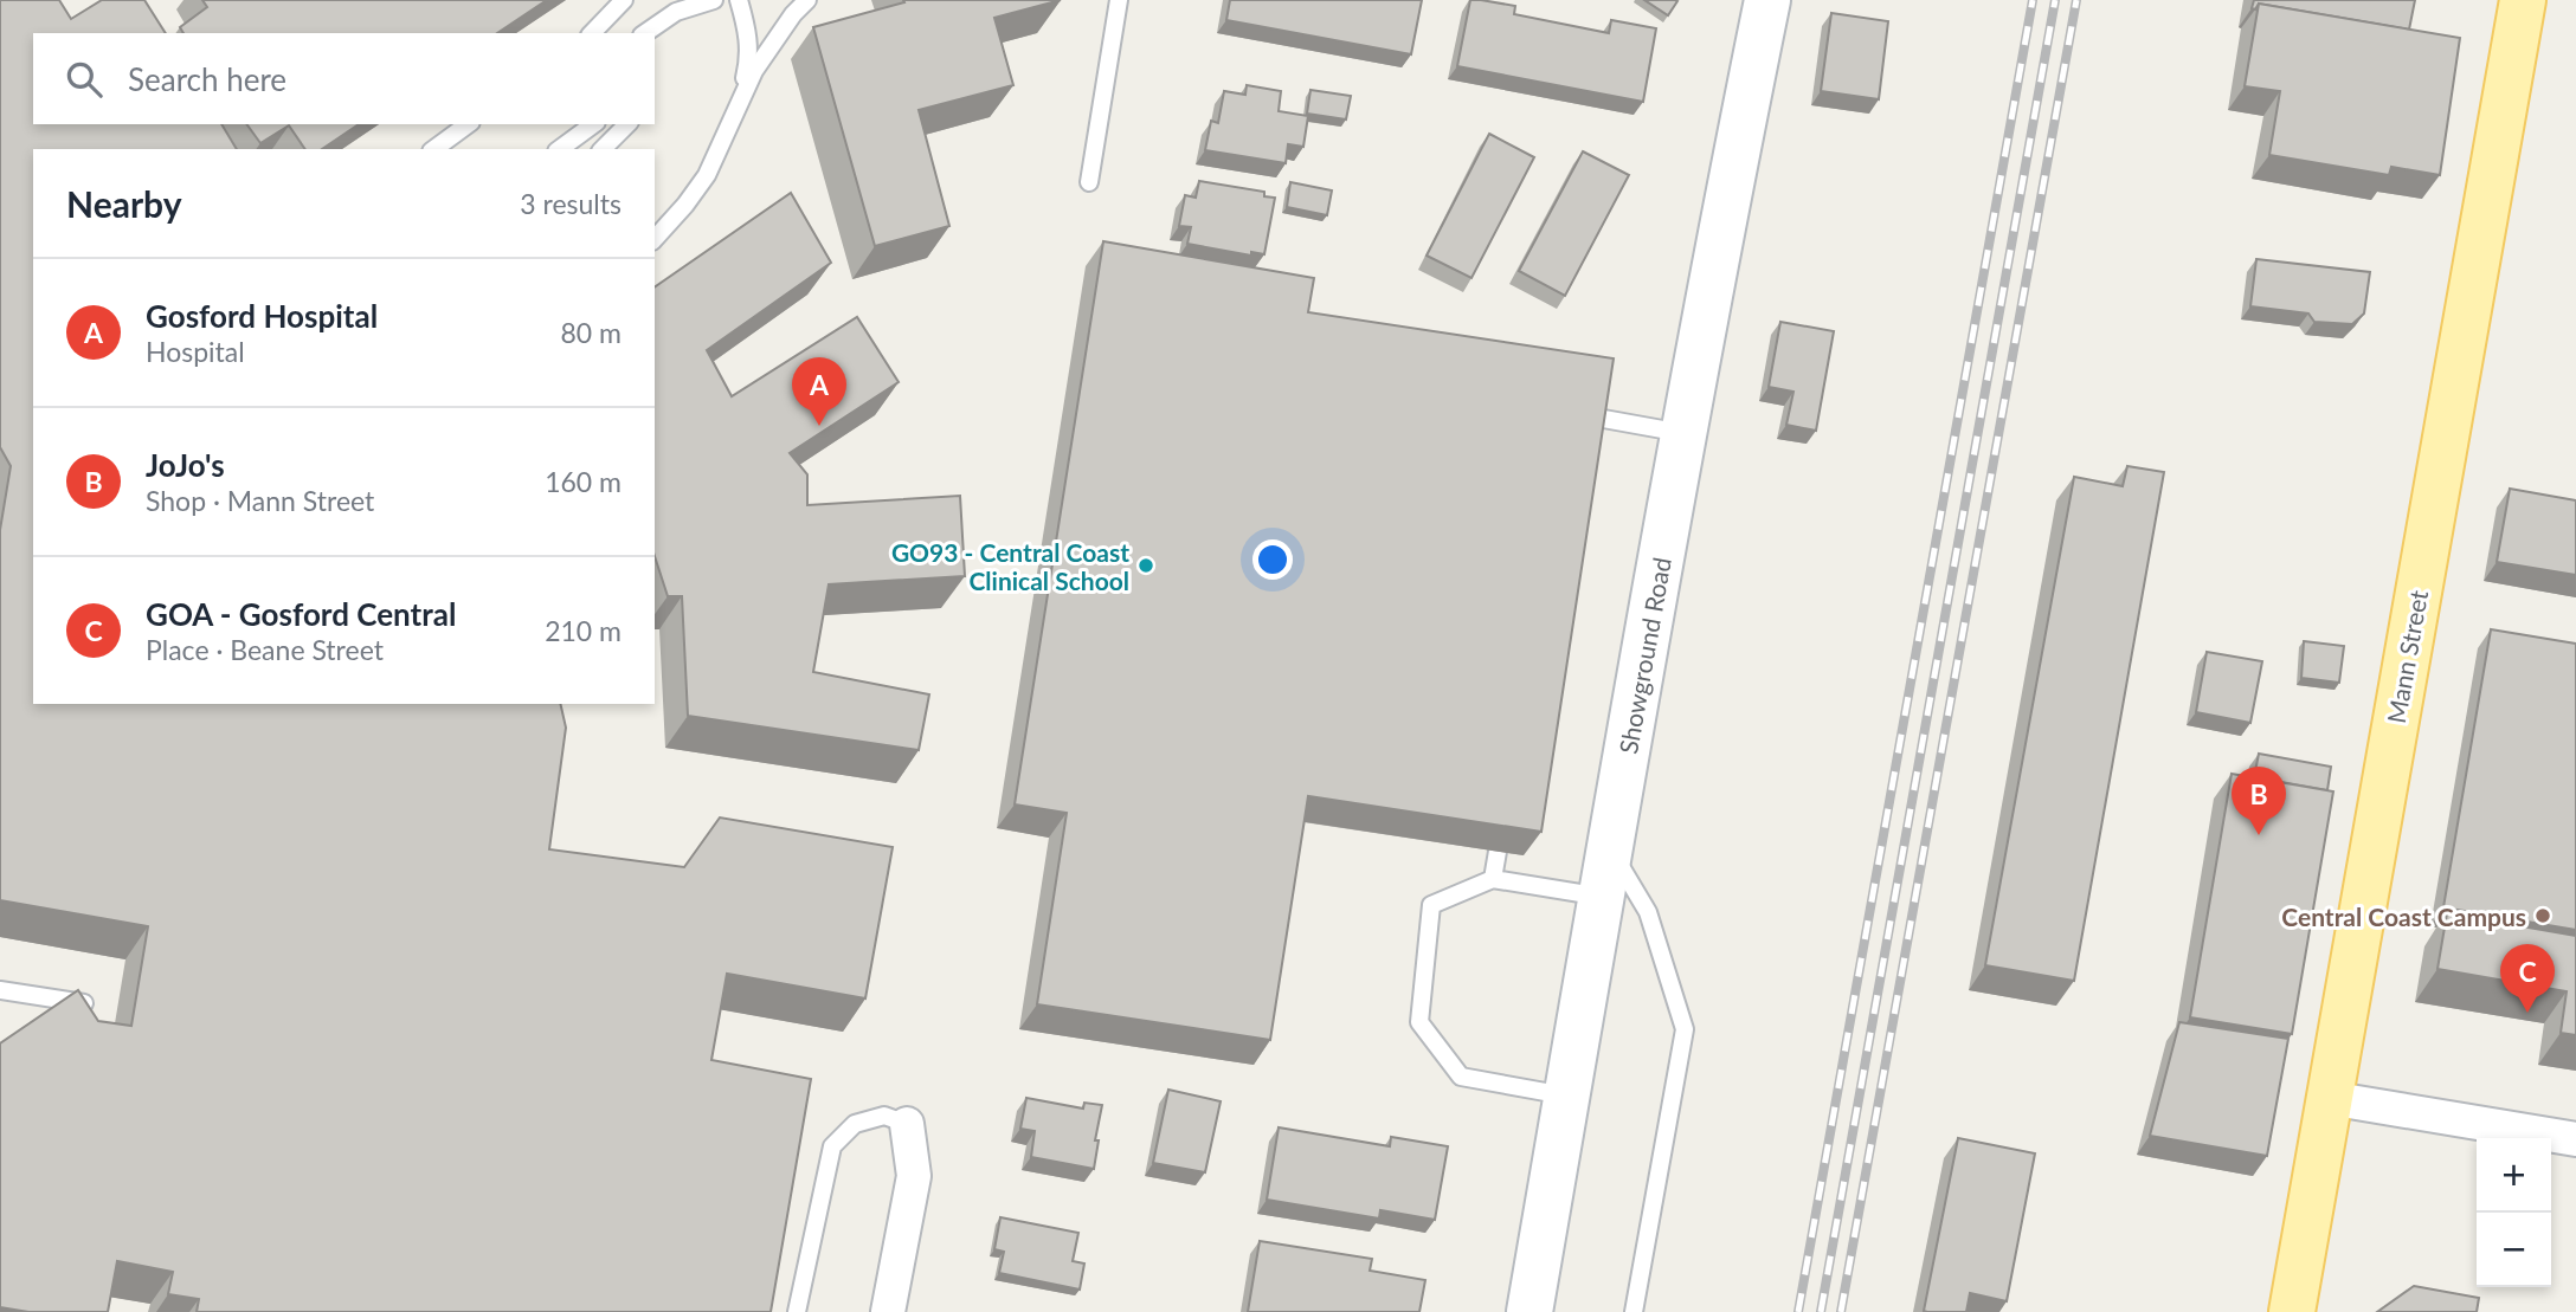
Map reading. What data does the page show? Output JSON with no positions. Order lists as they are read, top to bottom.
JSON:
{
  "streets": {
    "main road": ["Mann Street"],
    "street": ["Showground Road"]
  },
  "places": ["GO93 - Central Coast Clinical School", "Central Coast Campus"],
  "page": {
    "search": "Search here",
    "heading": ["Nearby", "3 results"],
    "list": [
      {
        "mark": "A",
        "name": "Gosford Hospital",
        "note": "Hospital",
        "value": "80 m"
      },
      {
        "mark": "B",
        "name": "JoJo's",
        "note": "Shop · Mann Street",
        "value": "160 m"
      },
      {
        "mark": "C",
        "name": "GOA - Gosford Central",
        "note": "Place · Beane Street",
        "value": "210 m"
      }
    ],
    "pins": ["A", "B", "C"],
    "map_buttons": ["+", "−"]
  }
}
